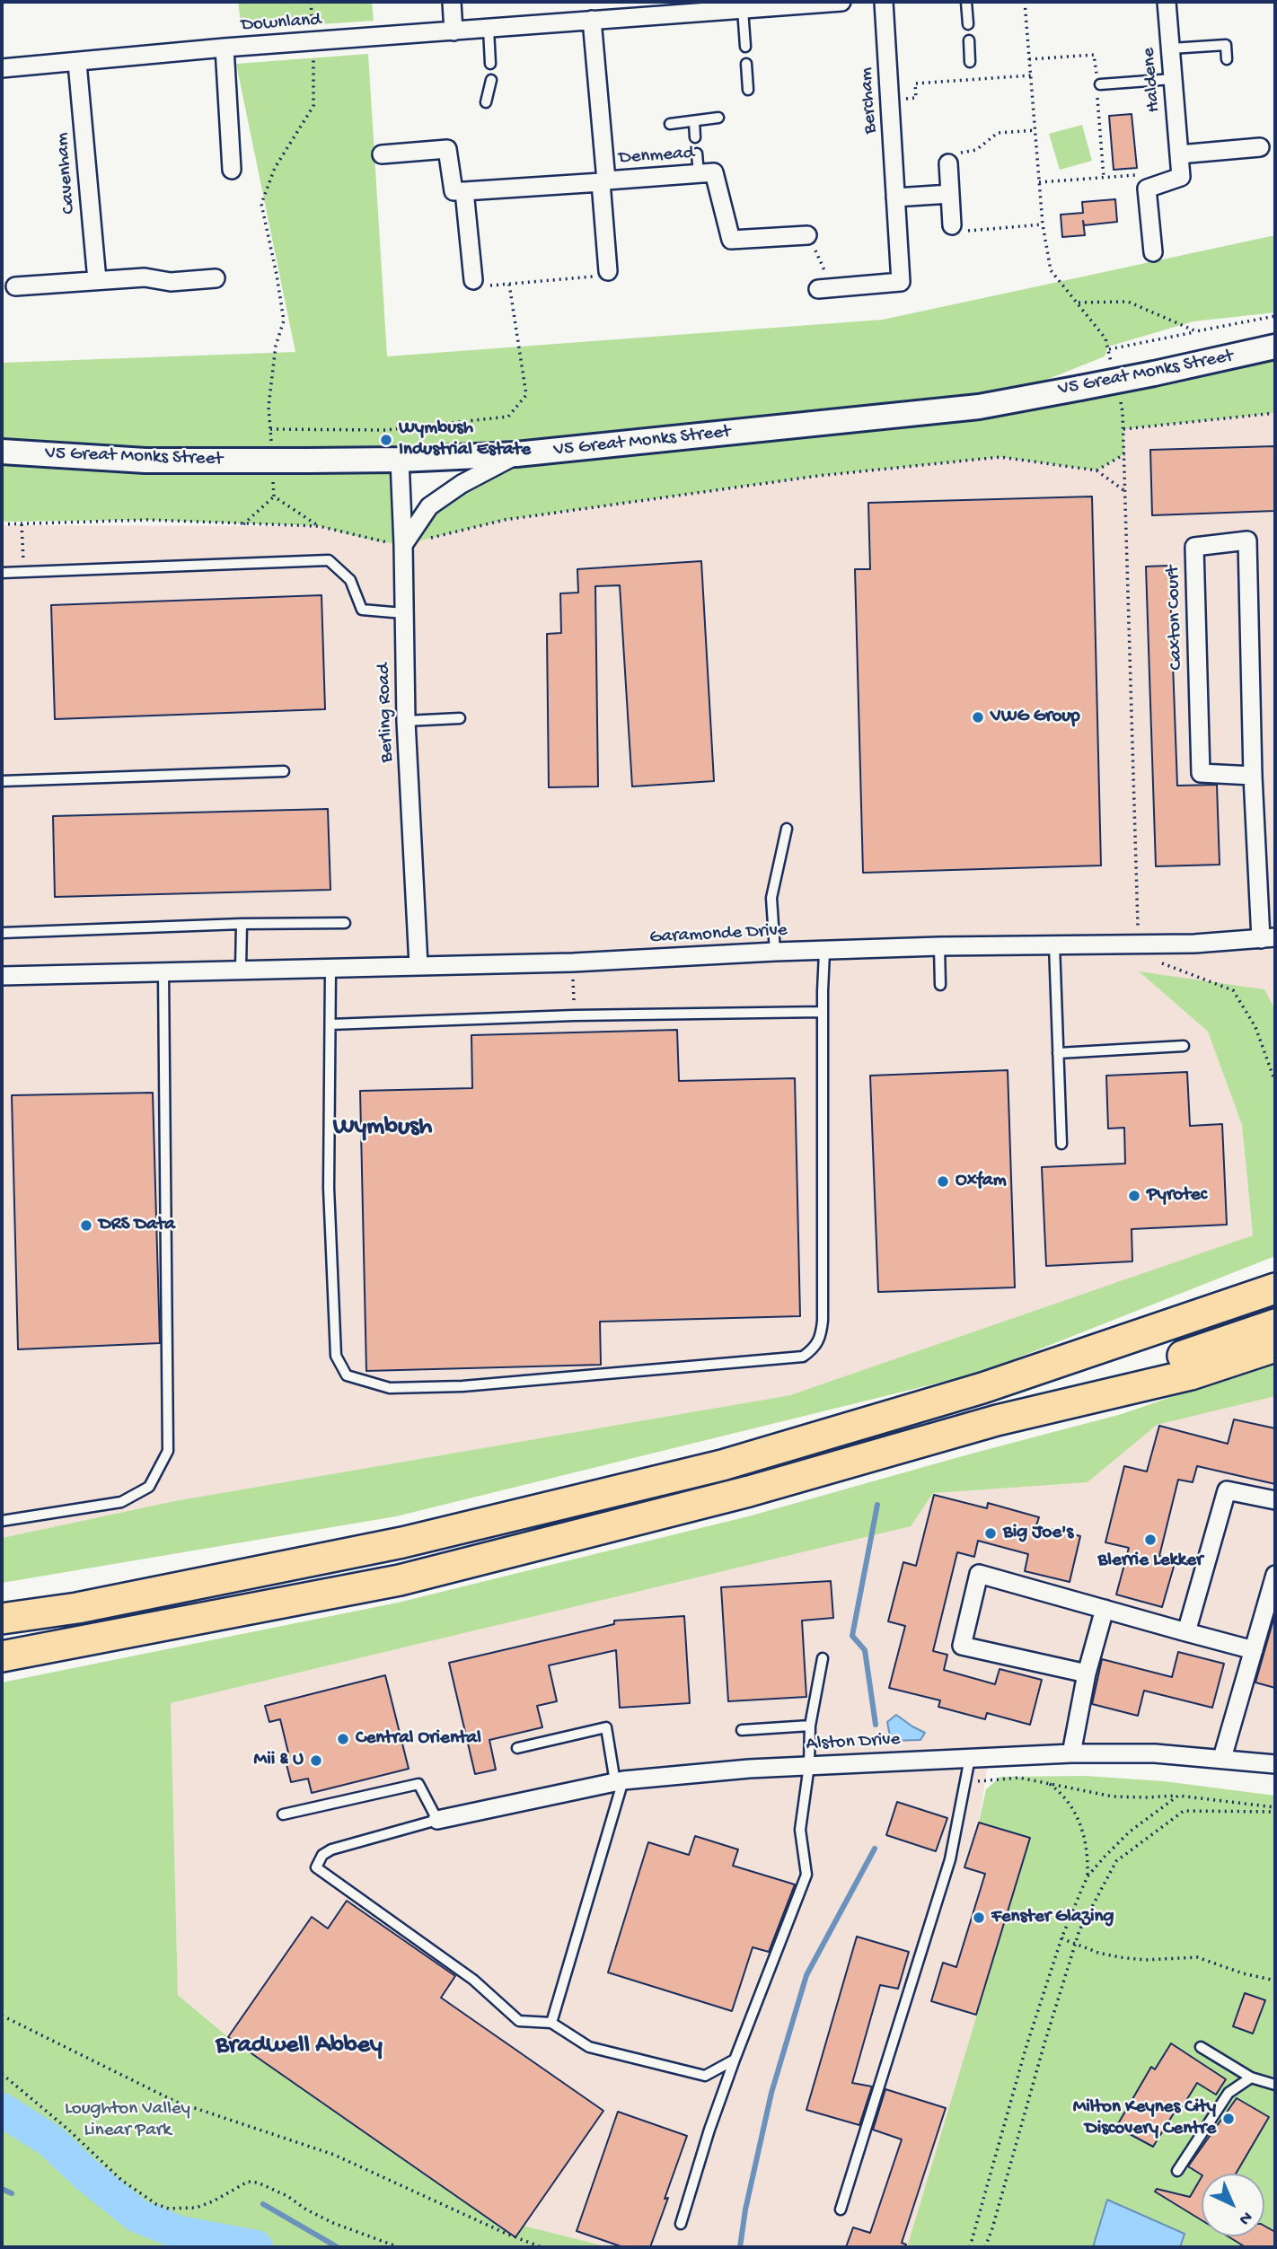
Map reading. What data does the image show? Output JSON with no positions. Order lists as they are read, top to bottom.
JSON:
{
  "streets": {
    "street": [
      "Downland",
      "Haldene",
      "Bercham",
      "Denmead",
      "Cavenham",
      "V5 Great Monks Street",
      "Caxton Court",
      "Berling Road",
      "Garamonde Drive",
      "Alston Drive"
    ]
  },
  "crossings": [
    ["Downland", "Denmead"],
    ["Downland", "Cavenham"],
    ["V5 Great Monks Street", "Berling Road"],
    ["Caxton Court", "Garamonde Drive"],
    ["Berling Road", "Garamonde Drive"]
  ],
  "districts": ["Wymbush", "Bradwell Abbey"],
  "parks": ["Loughton Valley Linear Park"],
  "places": [
    "Wymbush Industrial Estate",
    "VWG Group",
    "Oxfam",
    "Pyrotec",
    "DRS Data",
    "Big Joe's",
    "Blerrie Lekker",
    "Central Oriental",
    "Mii & U",
    "Fenster Glazing",
    "Milton Keynes City Discovery Centre"
  ],
  "north": "bottom right"
}
